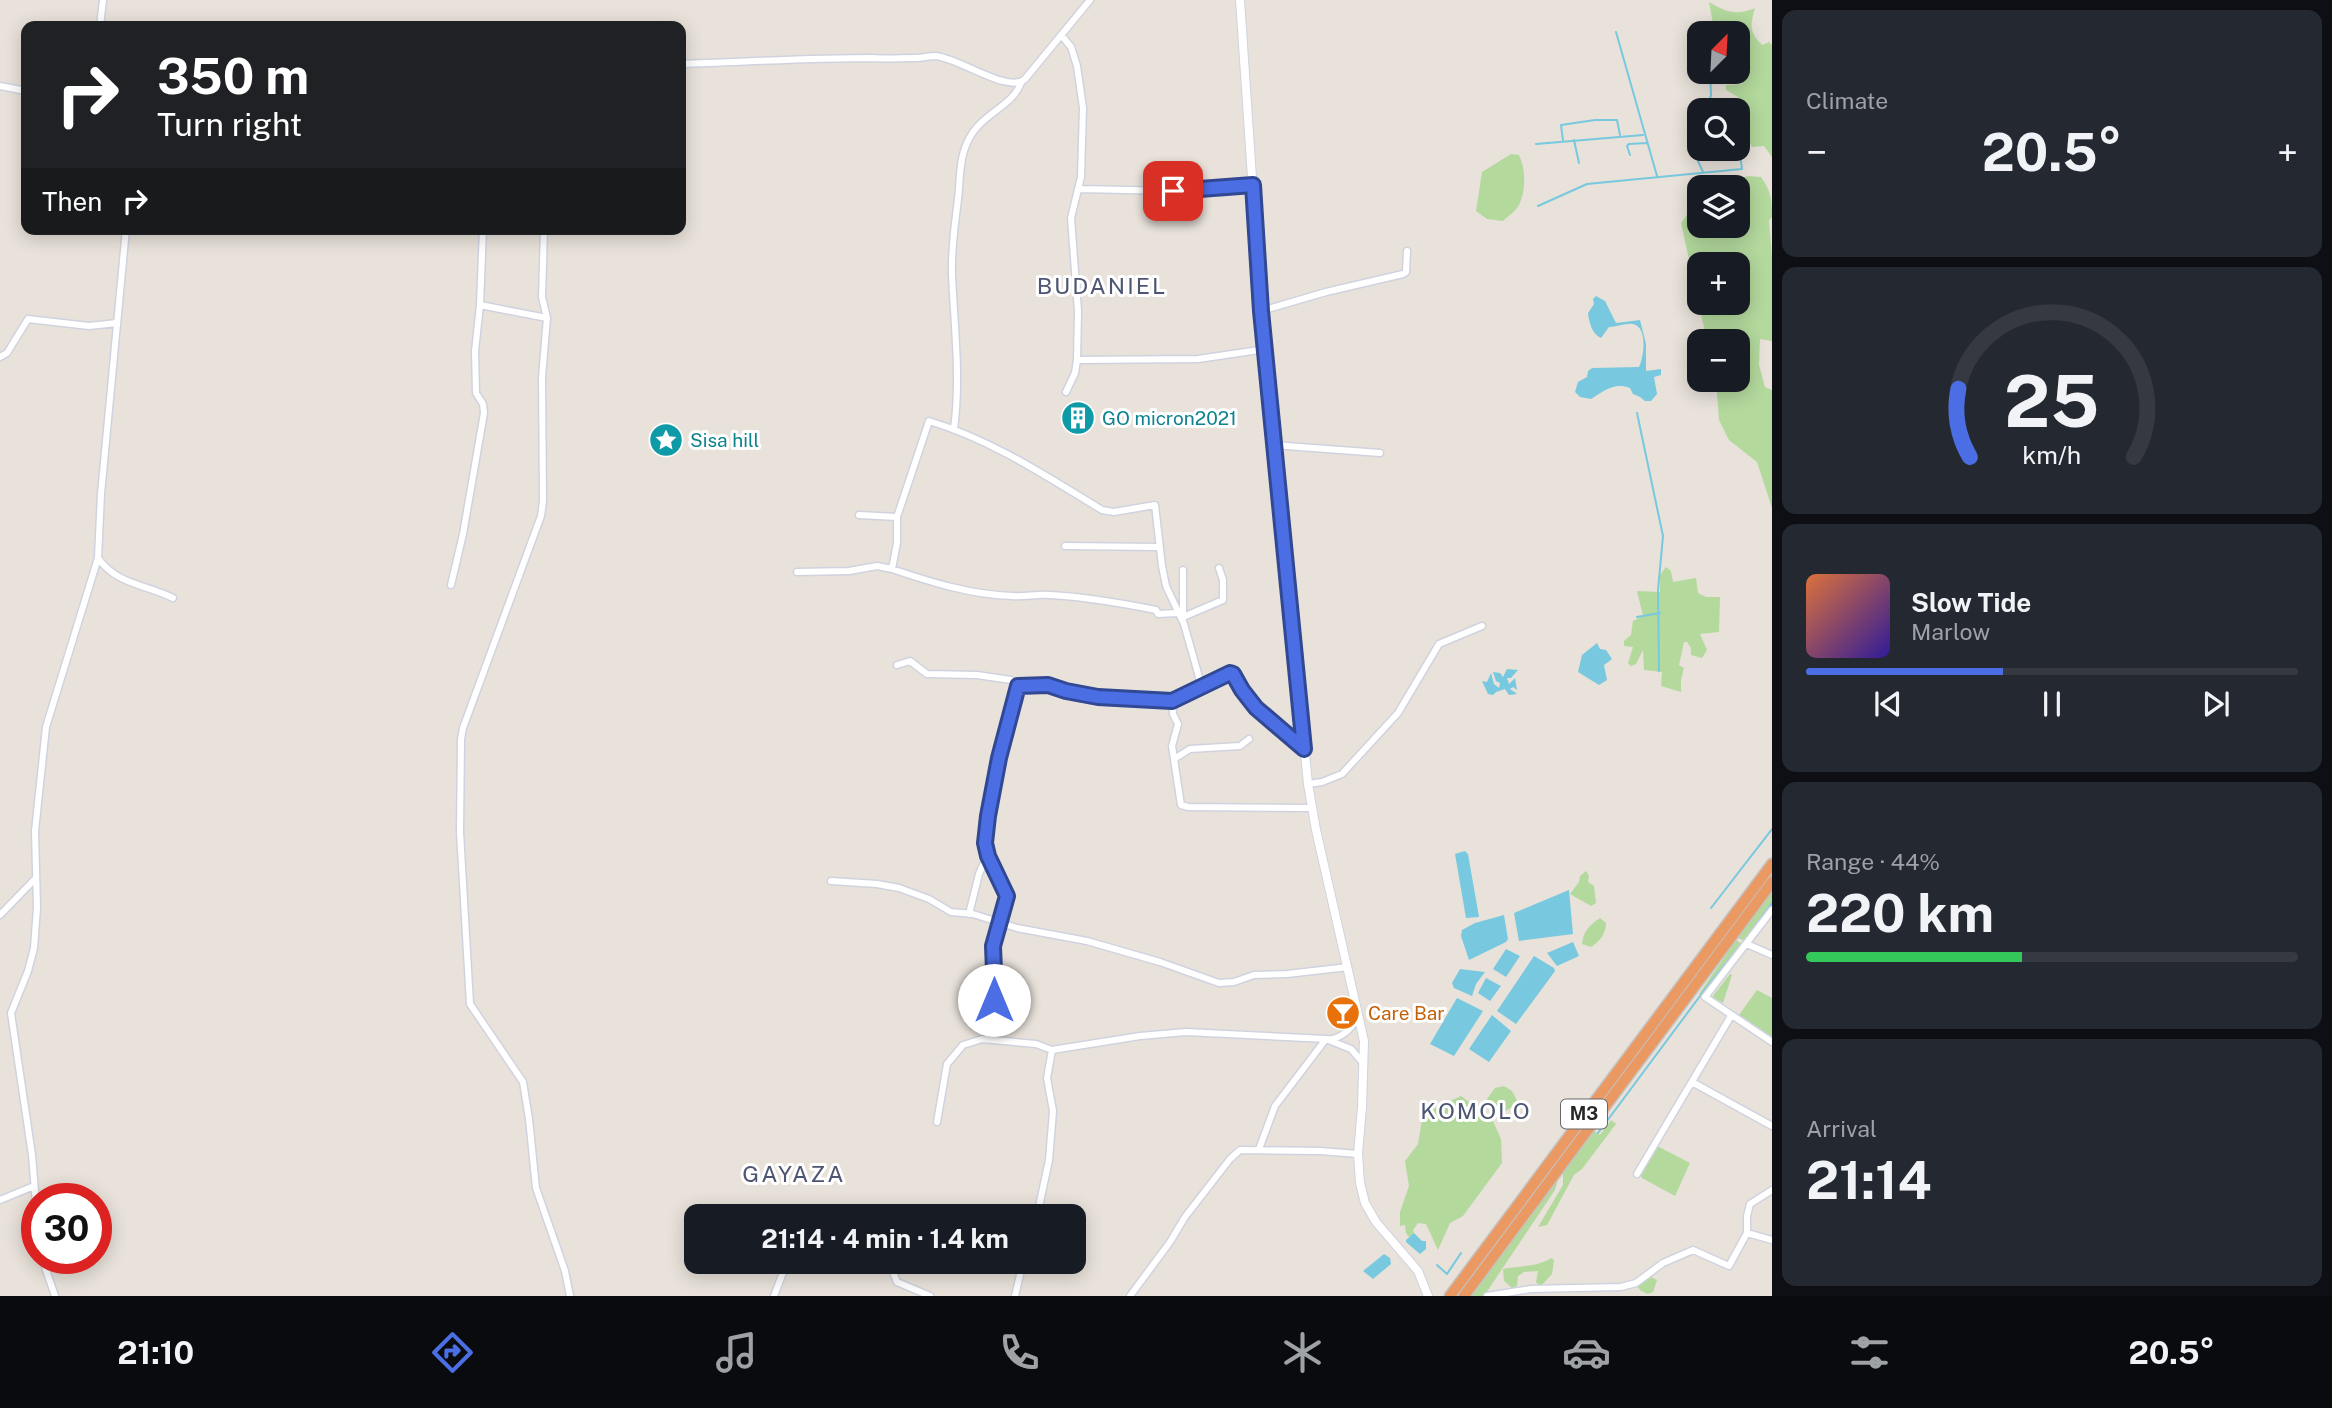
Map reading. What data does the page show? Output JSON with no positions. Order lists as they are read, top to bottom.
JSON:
{
  "streets": {
    "highway": ["M3"]
  },
  "districts": ["BUDANIEL", "KOMOLO", "GAYAZA"],
  "places": {
    "building": ["GO micron2021"],
    "place": ["Sisa hill"],
    "bar": ["Care Bar"]
  },
  "north": "top right",
  "page": {
    "tile": [
      "Climate",
      ["Range · 44%", "220 km"],
      ["Arrival", "21:14"]
    ],
    "map_buttons": ["+", "−"],
    "turn": ["350 m", "Turn right"],
    "heat": ["−", "20.5°", "+"],
    "then": "Then",
    "song": ["Slow Tide", "Marlow"],
    "limit": "30",
    "trip": "21:14 · 4 min · 1.4 km",
    "tabs": ["21:10", "20.5°"],
    "gauge": ["25", "km/h"]
  }
}
